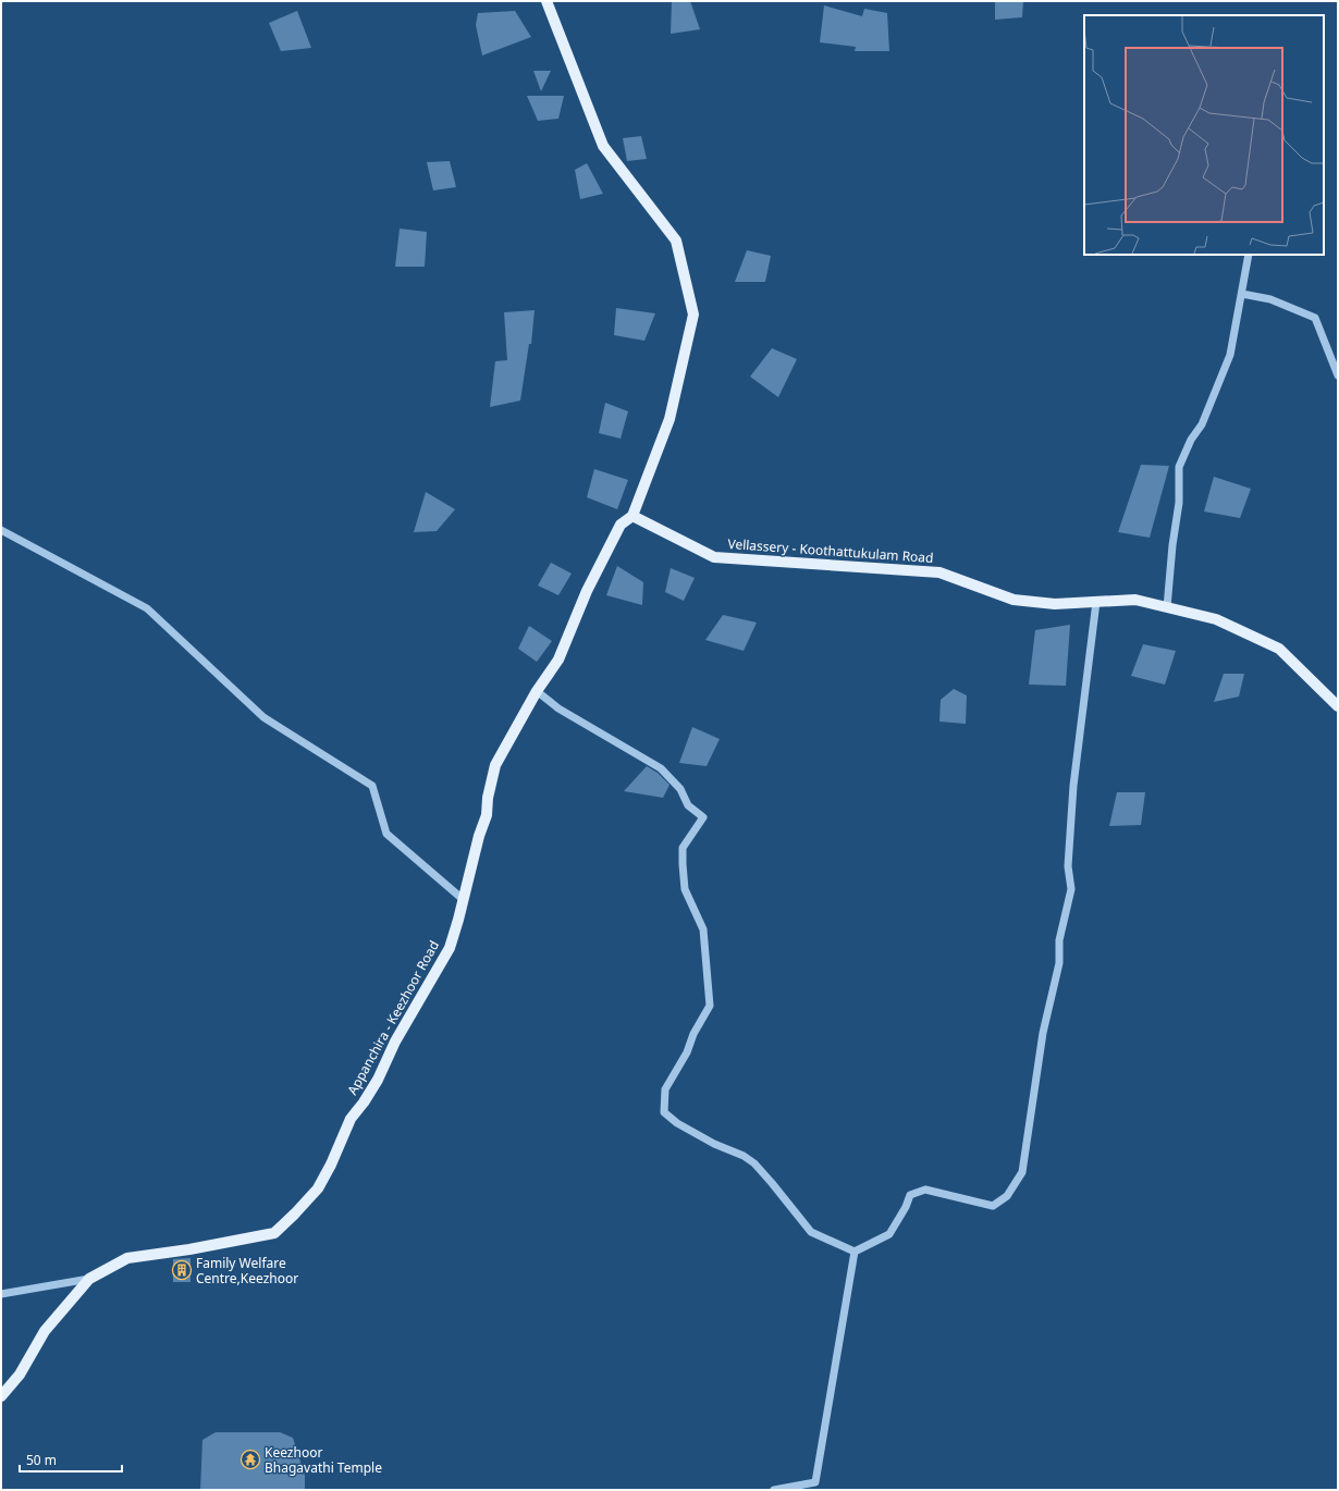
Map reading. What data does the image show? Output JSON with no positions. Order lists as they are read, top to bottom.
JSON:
{
  "streets": {
    "main road": ["Vellassery - Koothattukulam Road", "Appanchira - Keezhoor Road"]
  },
  "crossings": [
    ["Vellassery - Koothattukulam Road", "Appanchira - Keezhoor Road"]
  ],
  "places": {
    "building": ["Family Welfare Centre,Keezhoor"],
    "temple": ["Keezhoor Bhagavathi Temple"]
  },
  "scale_bar": "50 m"
}
